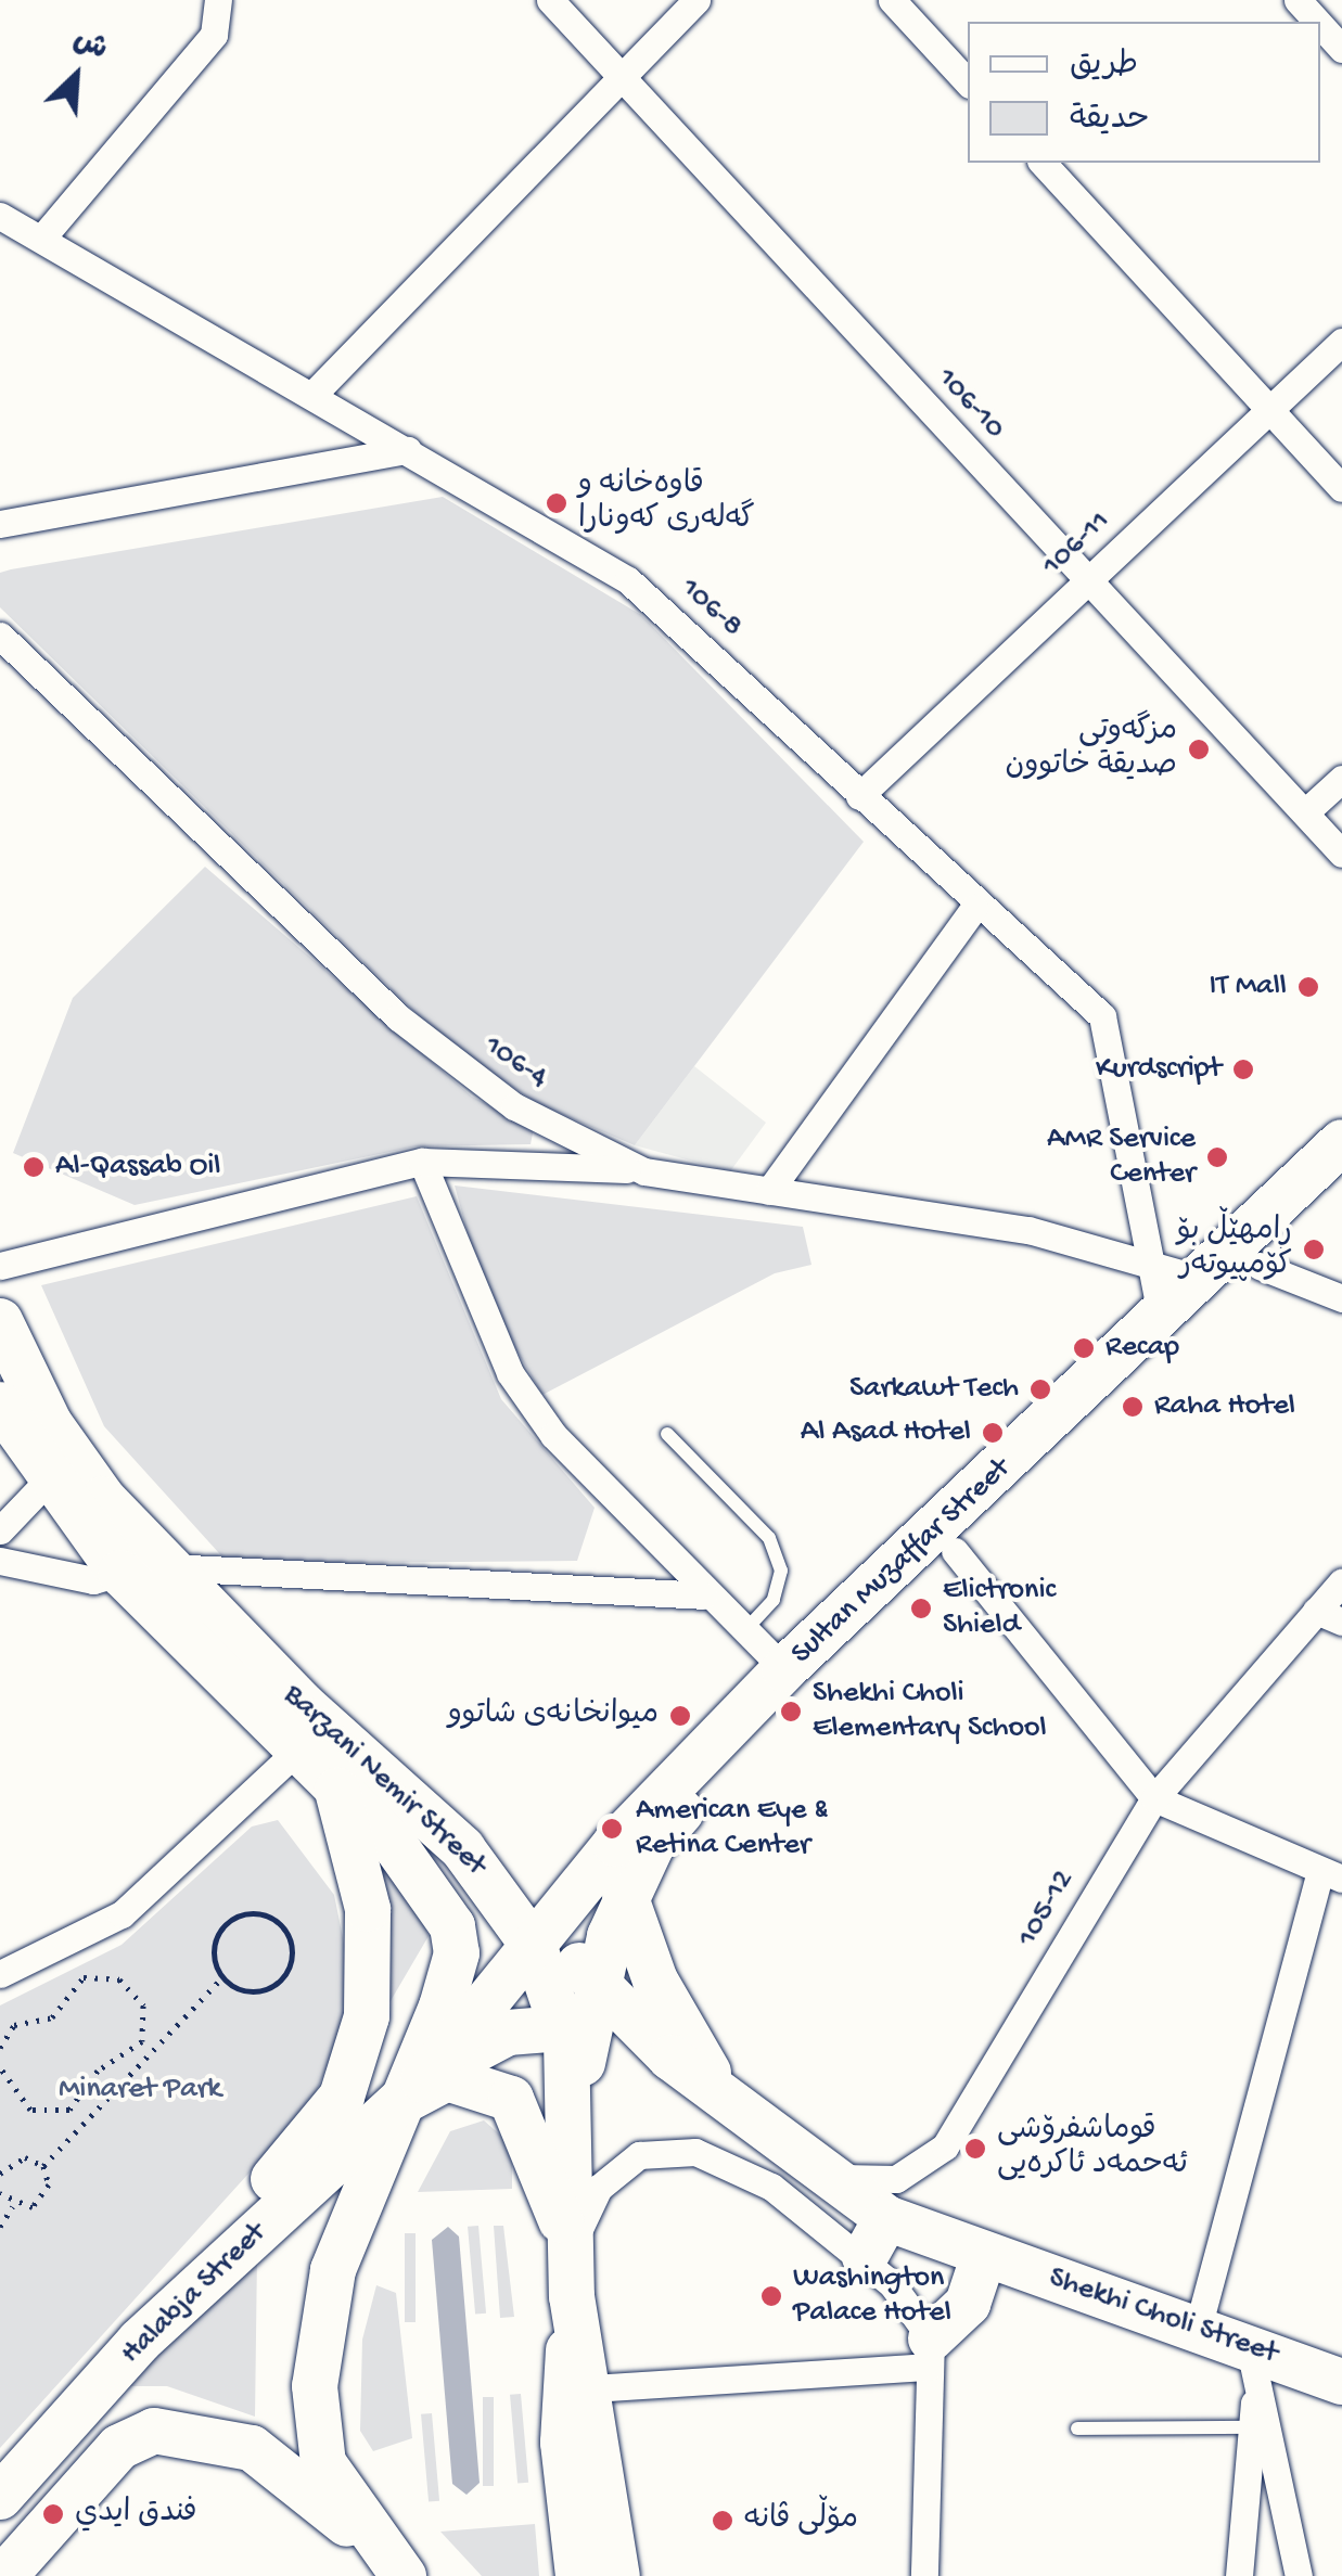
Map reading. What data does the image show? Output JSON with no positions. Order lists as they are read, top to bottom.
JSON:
{
  "streets": {
    "main road": [
      "Sultan Muzaffar Street",
      "Barzani Nemir Street",
      "Halabja Street",
      "Shekhi Choli Street"
    ],
    "street": [
      "106-10",
      "106-11",
      "106-8",
      "106-4",
      "105-12"
    ]
  },
  "crossings": [
    ["106-10", "106-11"],
    ["106-11", "106-8"],
    ["106-8", "106-4"],
    ["106-8", "Sultan Muzaffar Street"],
    ["106-4", "Sultan Muzaffar Street"],
    ["Sultan Muzaffar Street", "Barzani Nemir Street"],
    ["Sultan Muzaffar Street", "Halabja Street"],
    ["Barzani Nemir Street", "Halabja Street"],
    ["Barzani Nemir Street", "Shekhi Choli Street"],
    ["105-12", "Shekhi Choli Street"]
  ],
  "parks": ["Minaret Park"],
  "places": [
    "قاوەخانە و گەلەری کەونارا",
    "مزگەوتی صديقة خاتوون",
    "IT Mall",
    "Kurdscript",
    "AMR Service Center",
    "Al-Qassab Oil",
    "ڕامهێڵ بۆ کۆمپیوتەر",
    "Recap",
    "Sarkawt Tech",
    "Raha Hotel",
    "Al Asad Hotel",
    "Elictronic Shield",
    "Shekhi Choli Elementary School",
    "میوانخانەی شاتوو",
    "American Eye & Retina Center",
    "قوماشفرۆشی ئەحمەد ئاکرەیی",
    "Washington Palace Hotel",
    "فندق ايدي",
    "مۆڵی ڤانە"
  ],
  "legend": ["طريق", "حديقة"],
  "north": "top right"
}
